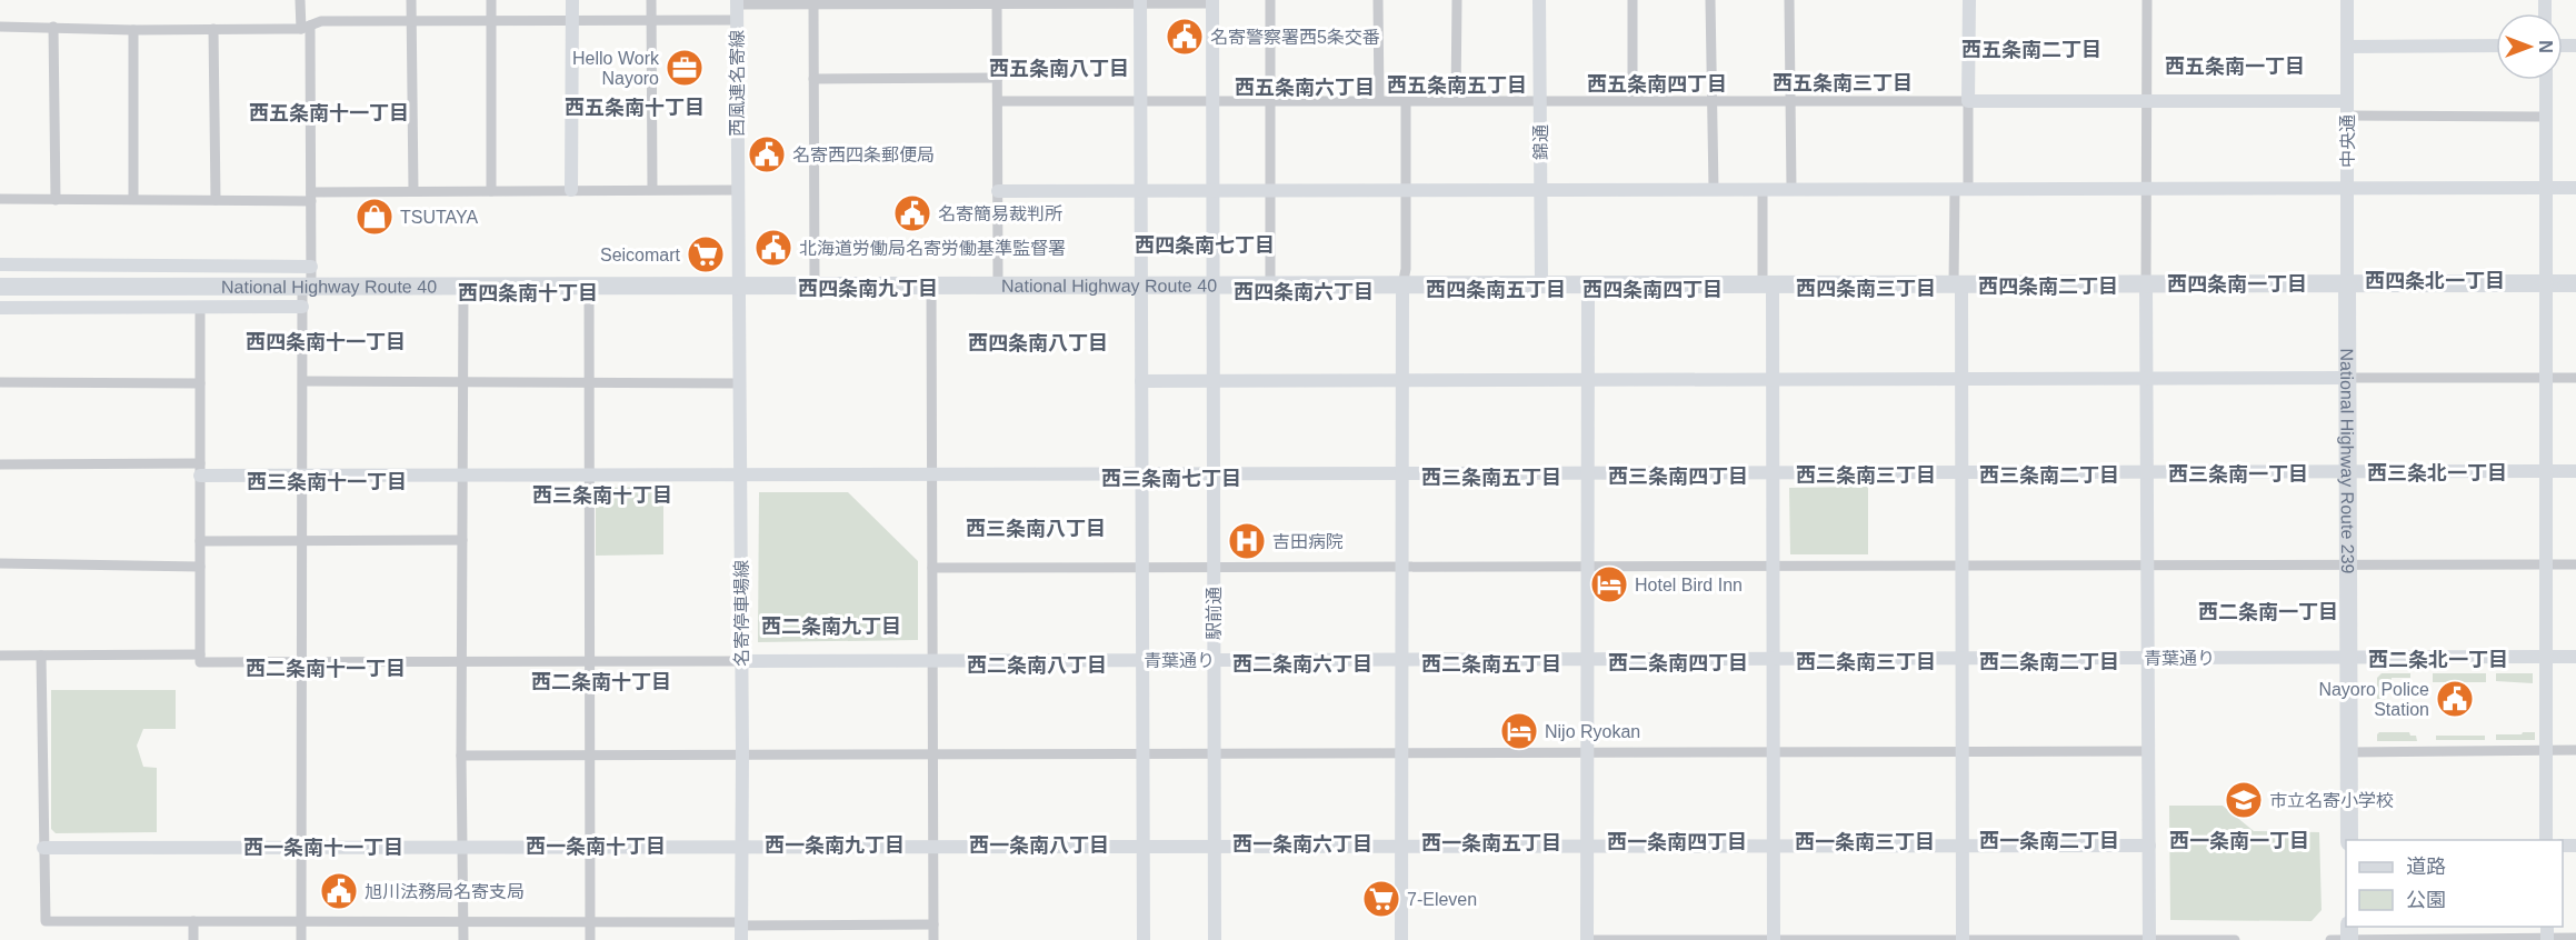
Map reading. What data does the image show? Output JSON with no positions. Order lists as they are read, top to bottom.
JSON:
{
  "streets": {
    "highway": ["National Highway Route 40", "National Highway Route 239"],
    "street": [
      "西風連名寄線",
      "中央通",
      "錦通",
      "名寄停車場線",
      "駅前通",
      "青葉通り"
    ]
  },
  "crossings": [
    ["西風連名寄線", "National Highway Route 40"],
    ["西風連名寄線", "名寄停車場線"],
    ["中央通", "National Highway Route 40"],
    ["中央通", "National Highway Route 239"],
    ["錦通", "National Highway Route 40"],
    ["National Highway Route 40", "National Highway Route 239"],
    ["National Highway Route 40", "名寄停車場線"],
    ["National Highway Route 40", "駅前通"],
    ["National Highway Route 239", "青葉通り"],
    ["名寄停車場線", "青葉通り"],
    ["駅前通", "青葉通り"]
  ],
  "districts": [
    "西五条南二丁目",
    "西五条南一丁目",
    "西五条南八丁目",
    "西五条南三丁目",
    "西五条南四丁目",
    "西五条南五丁目",
    "西五条南六丁目",
    "西五条南十丁目",
    "西五条南十一丁目",
    "西四条南七丁目",
    "西四条北一丁目",
    "西四条南一丁目",
    "西四条南二丁目",
    "西四条南九丁目",
    "西四条南三丁目",
    "西四条南五丁目",
    "西四条南四丁目",
    "西四条南六丁目",
    "西四条南十丁目",
    "西四条南十一丁目",
    "西四条南八丁目",
    "西三条北一丁目",
    "西三条南一丁目",
    "西三条南三丁目",
    "西三条南二丁目",
    "西三条南四丁目",
    "西三条南五丁目",
    "西三条南七丁目",
    "西三条南十一丁目",
    "西三条南十丁目",
    "西三条南八丁目",
    "西二条南一丁目",
    "西二条南九丁目",
    "西二条北一丁目",
    "西二条南三丁目",
    "西二条南二丁目",
    "西二条南四丁目",
    "西二条南六丁目",
    "西二条南五丁目",
    "西二条南八丁目",
    "西二条南十一丁目",
    "西二条南十丁目",
    "西一条南二丁目",
    "西一条南一丁目",
    "西一条南四丁目",
    "西一条南三丁目",
    "西一条南五丁目",
    "西一条南六丁目",
    "西一条南九丁目",
    "西一条南八丁目",
    "西一条南十丁目",
    "西一条南十一丁目"
  ],
  "places": {
    "public building": [
      "名寄警察署西5条交番",
      "名寄西四条郵便局",
      "名寄簡易裁判所",
      "北海道労働局名寄労働基準監督署",
      "Nayoro Police Station",
      "旭川法務局名寄支局"
    ],
    "office": ["Hello Work Nayoro"],
    "shop": ["TSUTAYA"],
    "supermarket": ["Seicomart", "7-Eleven"],
    "hospital": ["吉田病院"],
    "hotel": ["Hotel Bird Inn", "Nijo Ryokan"],
    "school or university": ["市立名寄小学校"]
  },
  "legend": ["道路", "公園"],
  "north": "right"
}
